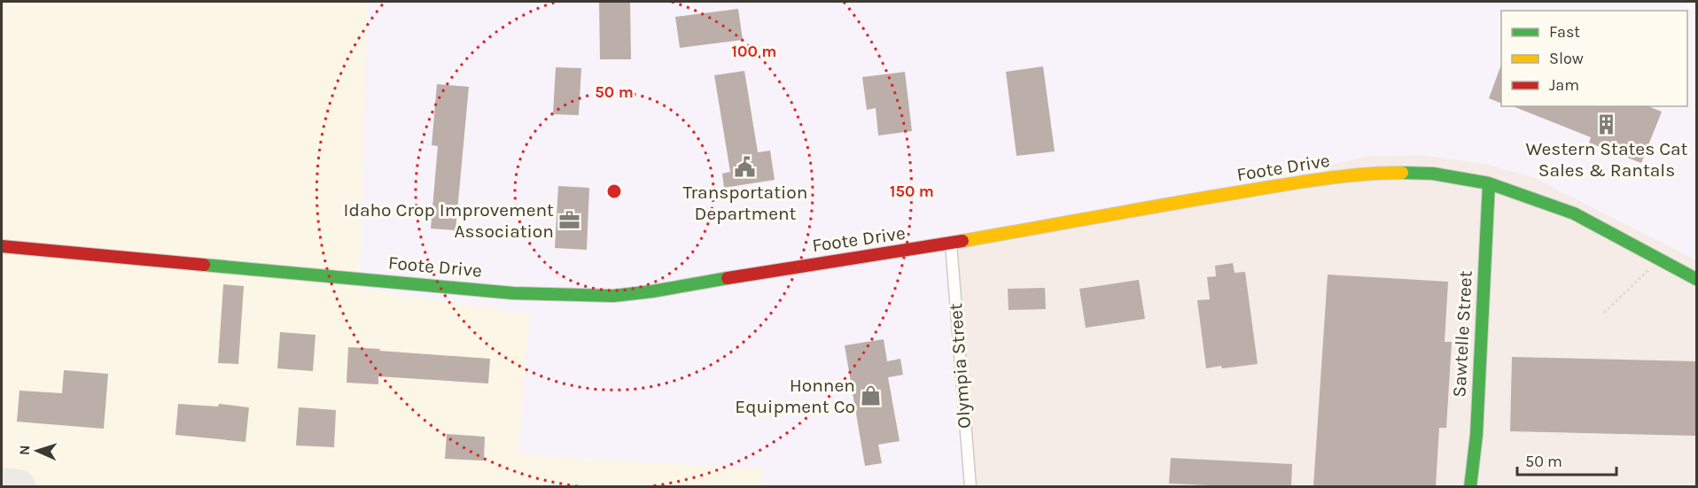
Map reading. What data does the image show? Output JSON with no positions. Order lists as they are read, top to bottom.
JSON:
{
  "streets": {
    "street": ["Foote Drive", "Sawtelle Street", "Olympia Street"]
  },
  "crossings": [
    ["Foote Drive", "Sawtelle Street"],
    ["Foote Drive", "Olympia Street"]
  ],
  "places": {
    "building": ["Western States Cat Sales & Rantals"],
    "public building": ["Transportation Department"],
    "office": ["Idaho Crop Improvement Association"],
    "shop": ["Honnen Equipment Co"]
  },
  "legend": ["Fast", "Slow", "Jam"],
  "scale_bar": "50 m",
  "north": "left",
  "rings": ["100 m", "50 m", "150 m"]
}
